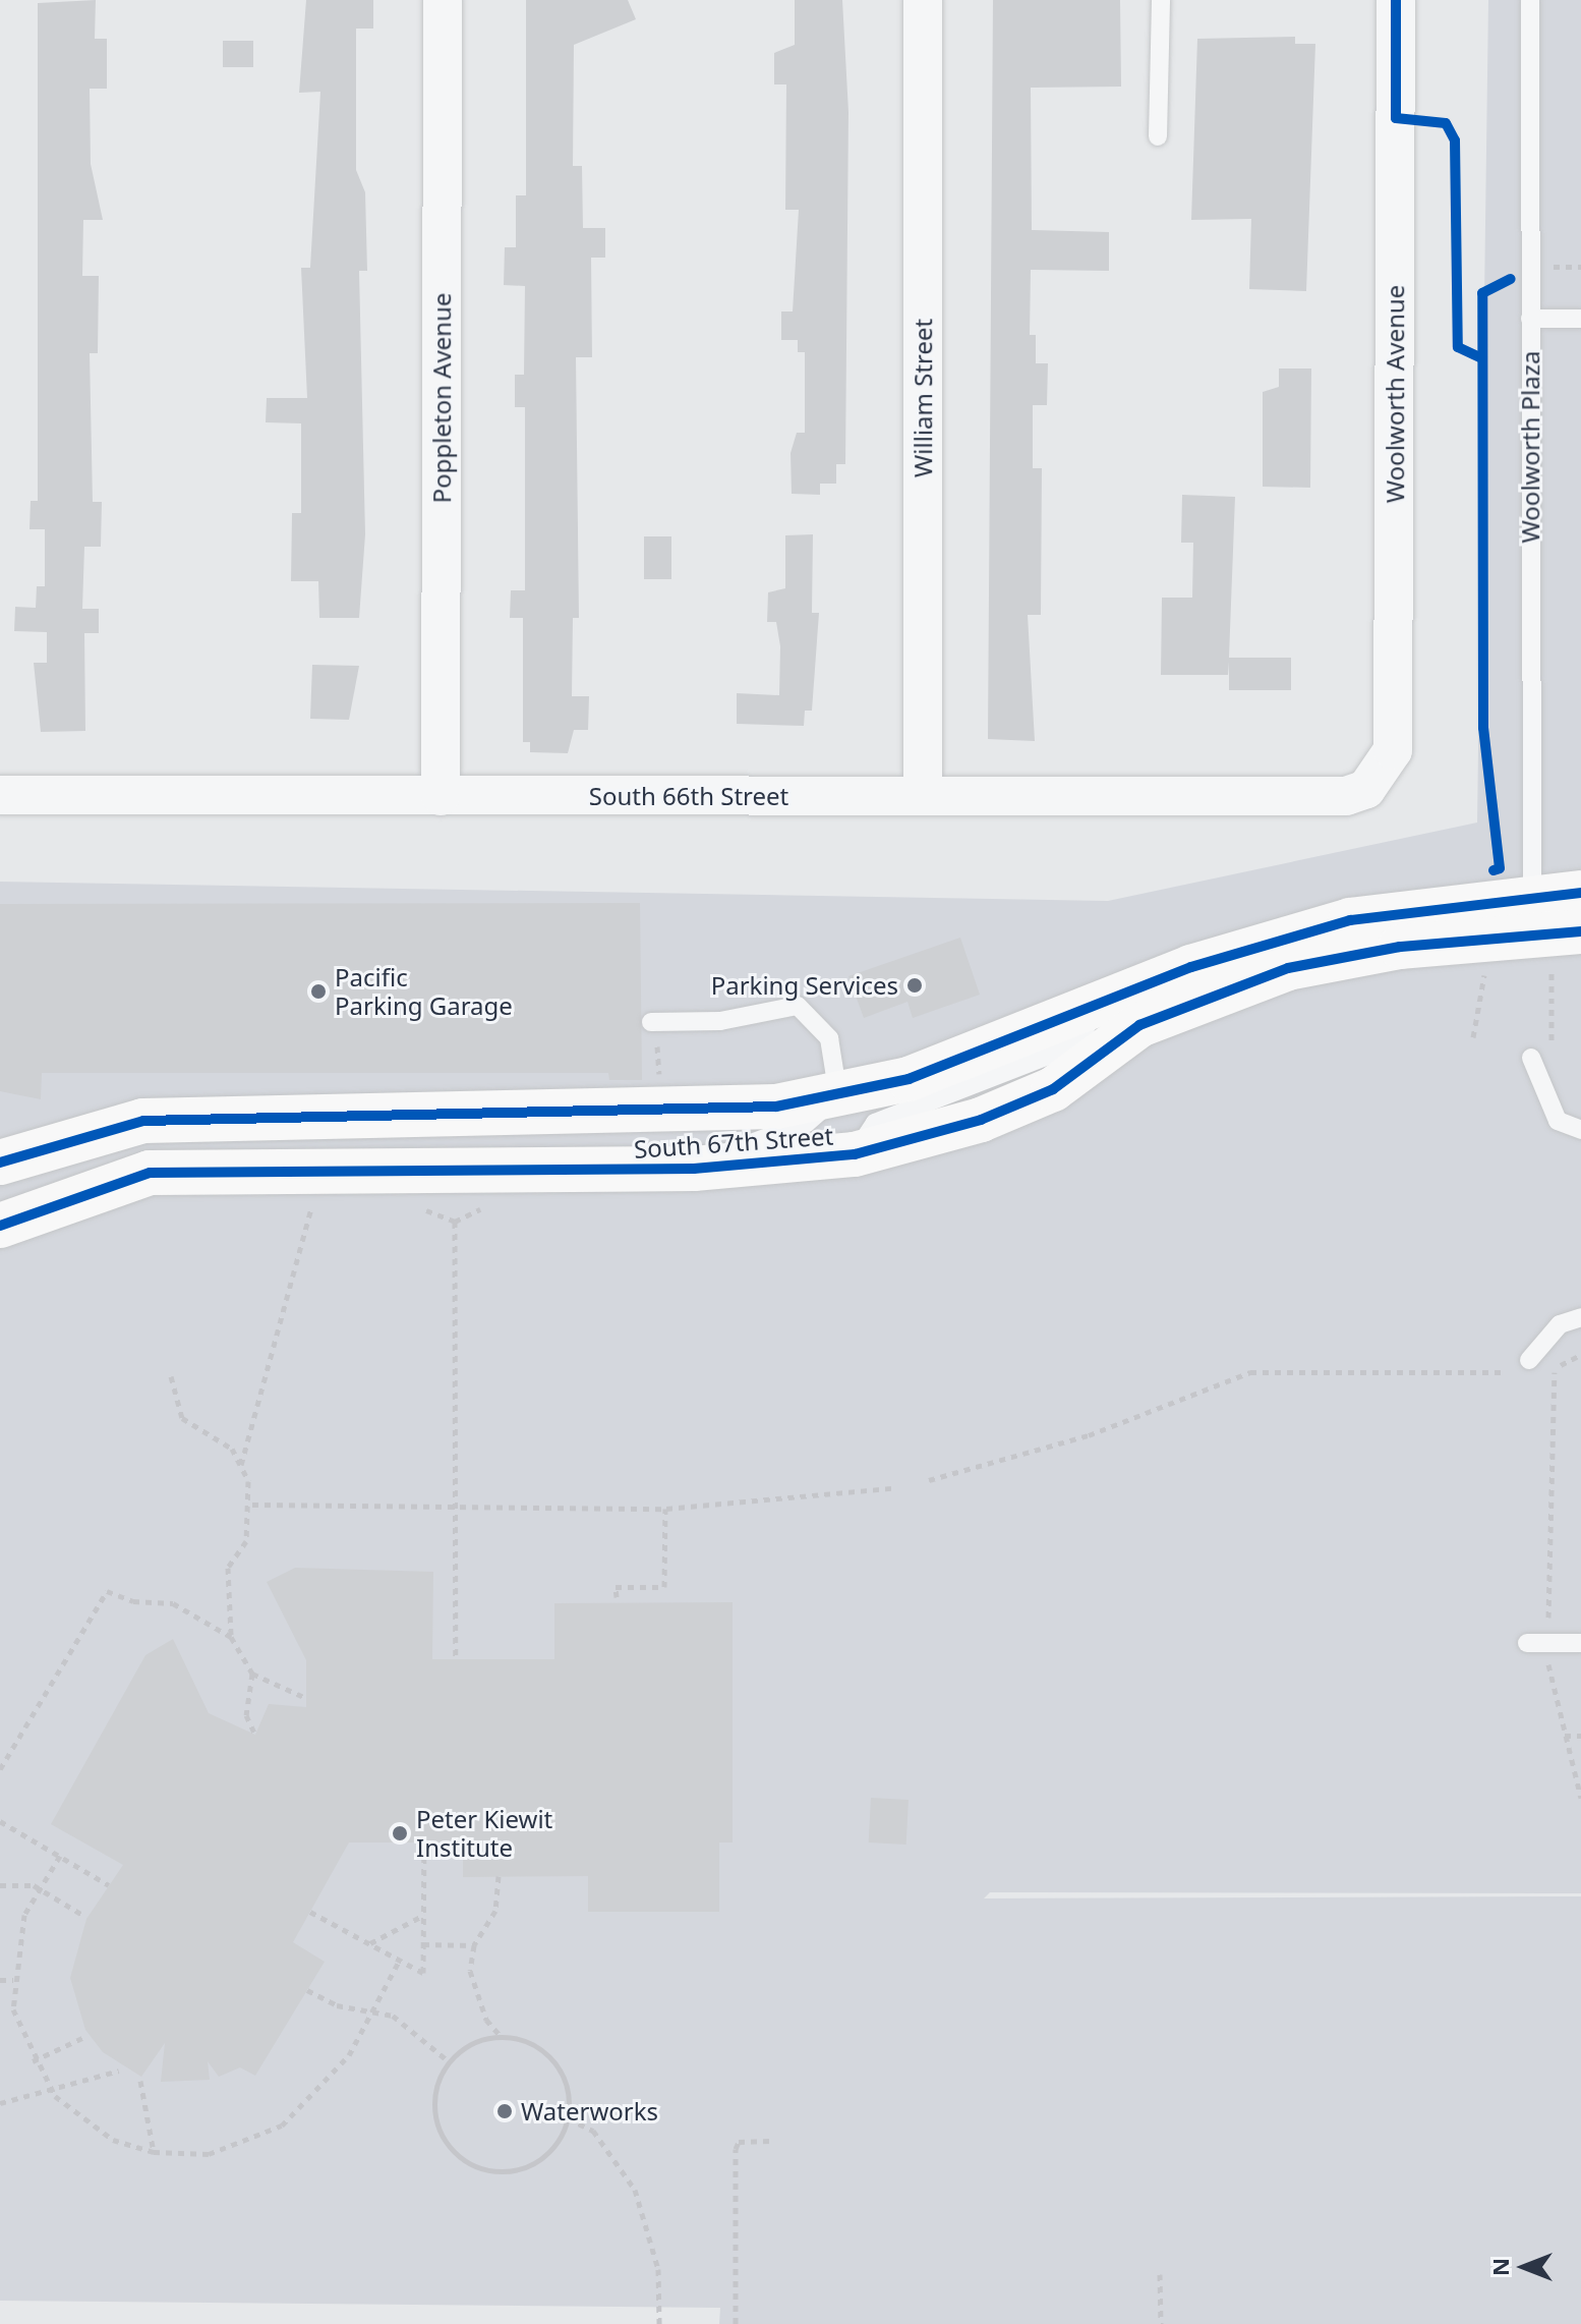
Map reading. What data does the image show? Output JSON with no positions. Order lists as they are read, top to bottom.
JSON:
{
  "streets": {
    "main road": ["South 67th Street"],
    "street": [
      "Woolworth Avenue",
      "Poppleton Avenue",
      "William Street",
      "South 66th Street"
    ],
    "lane": ["Woolworth Plaza"]
  },
  "crossings": [
    ["Woolworth Avenue", "South 66th Street"],
    ["Poppleton Avenue", "South 66th Street"],
    ["William Street", "South 66th Street"],
    ["Woolworth Plaza", "South 67th Street"]
  ],
  "places": [
    "Parking Services",
    "Pacific Parking Garage",
    "Peter Kiewit Institute",
    "Waterworks"
  ],
  "north": "left"
}
